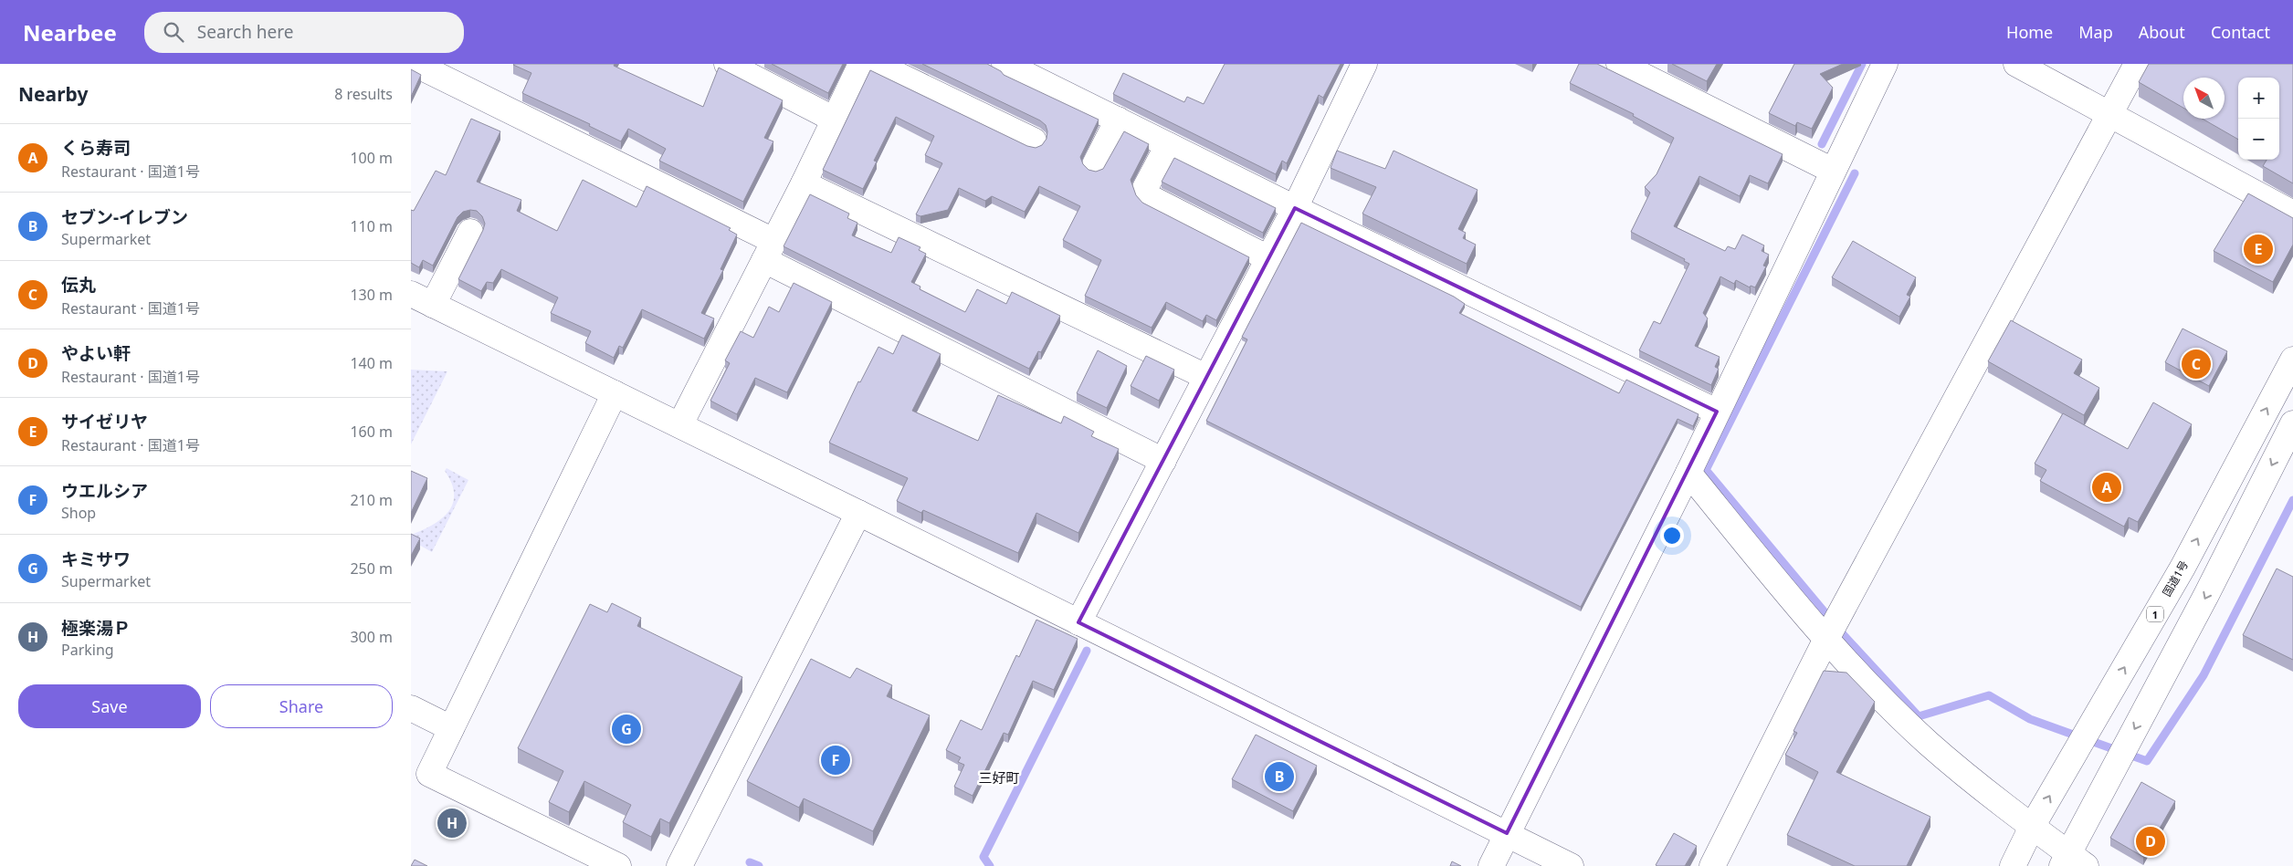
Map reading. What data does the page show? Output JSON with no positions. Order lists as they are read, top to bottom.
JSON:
{
  "streets": {
    "main road": ["国道1号", "1"]
  },
  "districts": ["三好町"],
  "north": "top left",
  "page": {
    "header": "Nearbee",
    "search": "Search here",
    "nav": [
      "Home",
      "Map",
      "About",
      "Contact"
    ],
    "heading": ["Nearby", "8 results"],
    "map_buttons": ["+", "−"],
    "list": [
      {
        "mark": "A",
        "name": "くら寿司",
        "note": "Restaurant · 国道1号",
        "value": "100 m"
      },
      {
        "mark": "B",
        "name": "セブン-イレブン",
        "note": "Supermarket",
        "value": "110 m"
      },
      {
        "mark": "C",
        "name": "伝丸",
        "note": "Restaurant · 国道1号",
        "value": "130 m"
      },
      {
        "mark": "D",
        "name": "やよい軒",
        "note": "Restaurant · 国道1号",
        "value": "140 m"
      },
      {
        "mark": "E",
        "name": "サイゼリヤ",
        "note": "Restaurant · 国道1号",
        "value": "160 m"
      },
      {
        "mark": "F",
        "name": "ウエルシア",
        "note": "Shop",
        "value": "210 m"
      },
      {
        "mark": "G",
        "name": "キミサワ",
        "note": "Supermarket",
        "value": "250 m"
      },
      {
        "mark": "H",
        "name": "極楽湯Ｐ",
        "note": "Parking",
        "value": "300 m"
      }
    ],
    "pins": [
      "E",
      "C",
      "A",
      "G",
      "F",
      "B",
      "H",
      "D"
    ],
    "buttons": ["Save", "Share"]
  }
}
